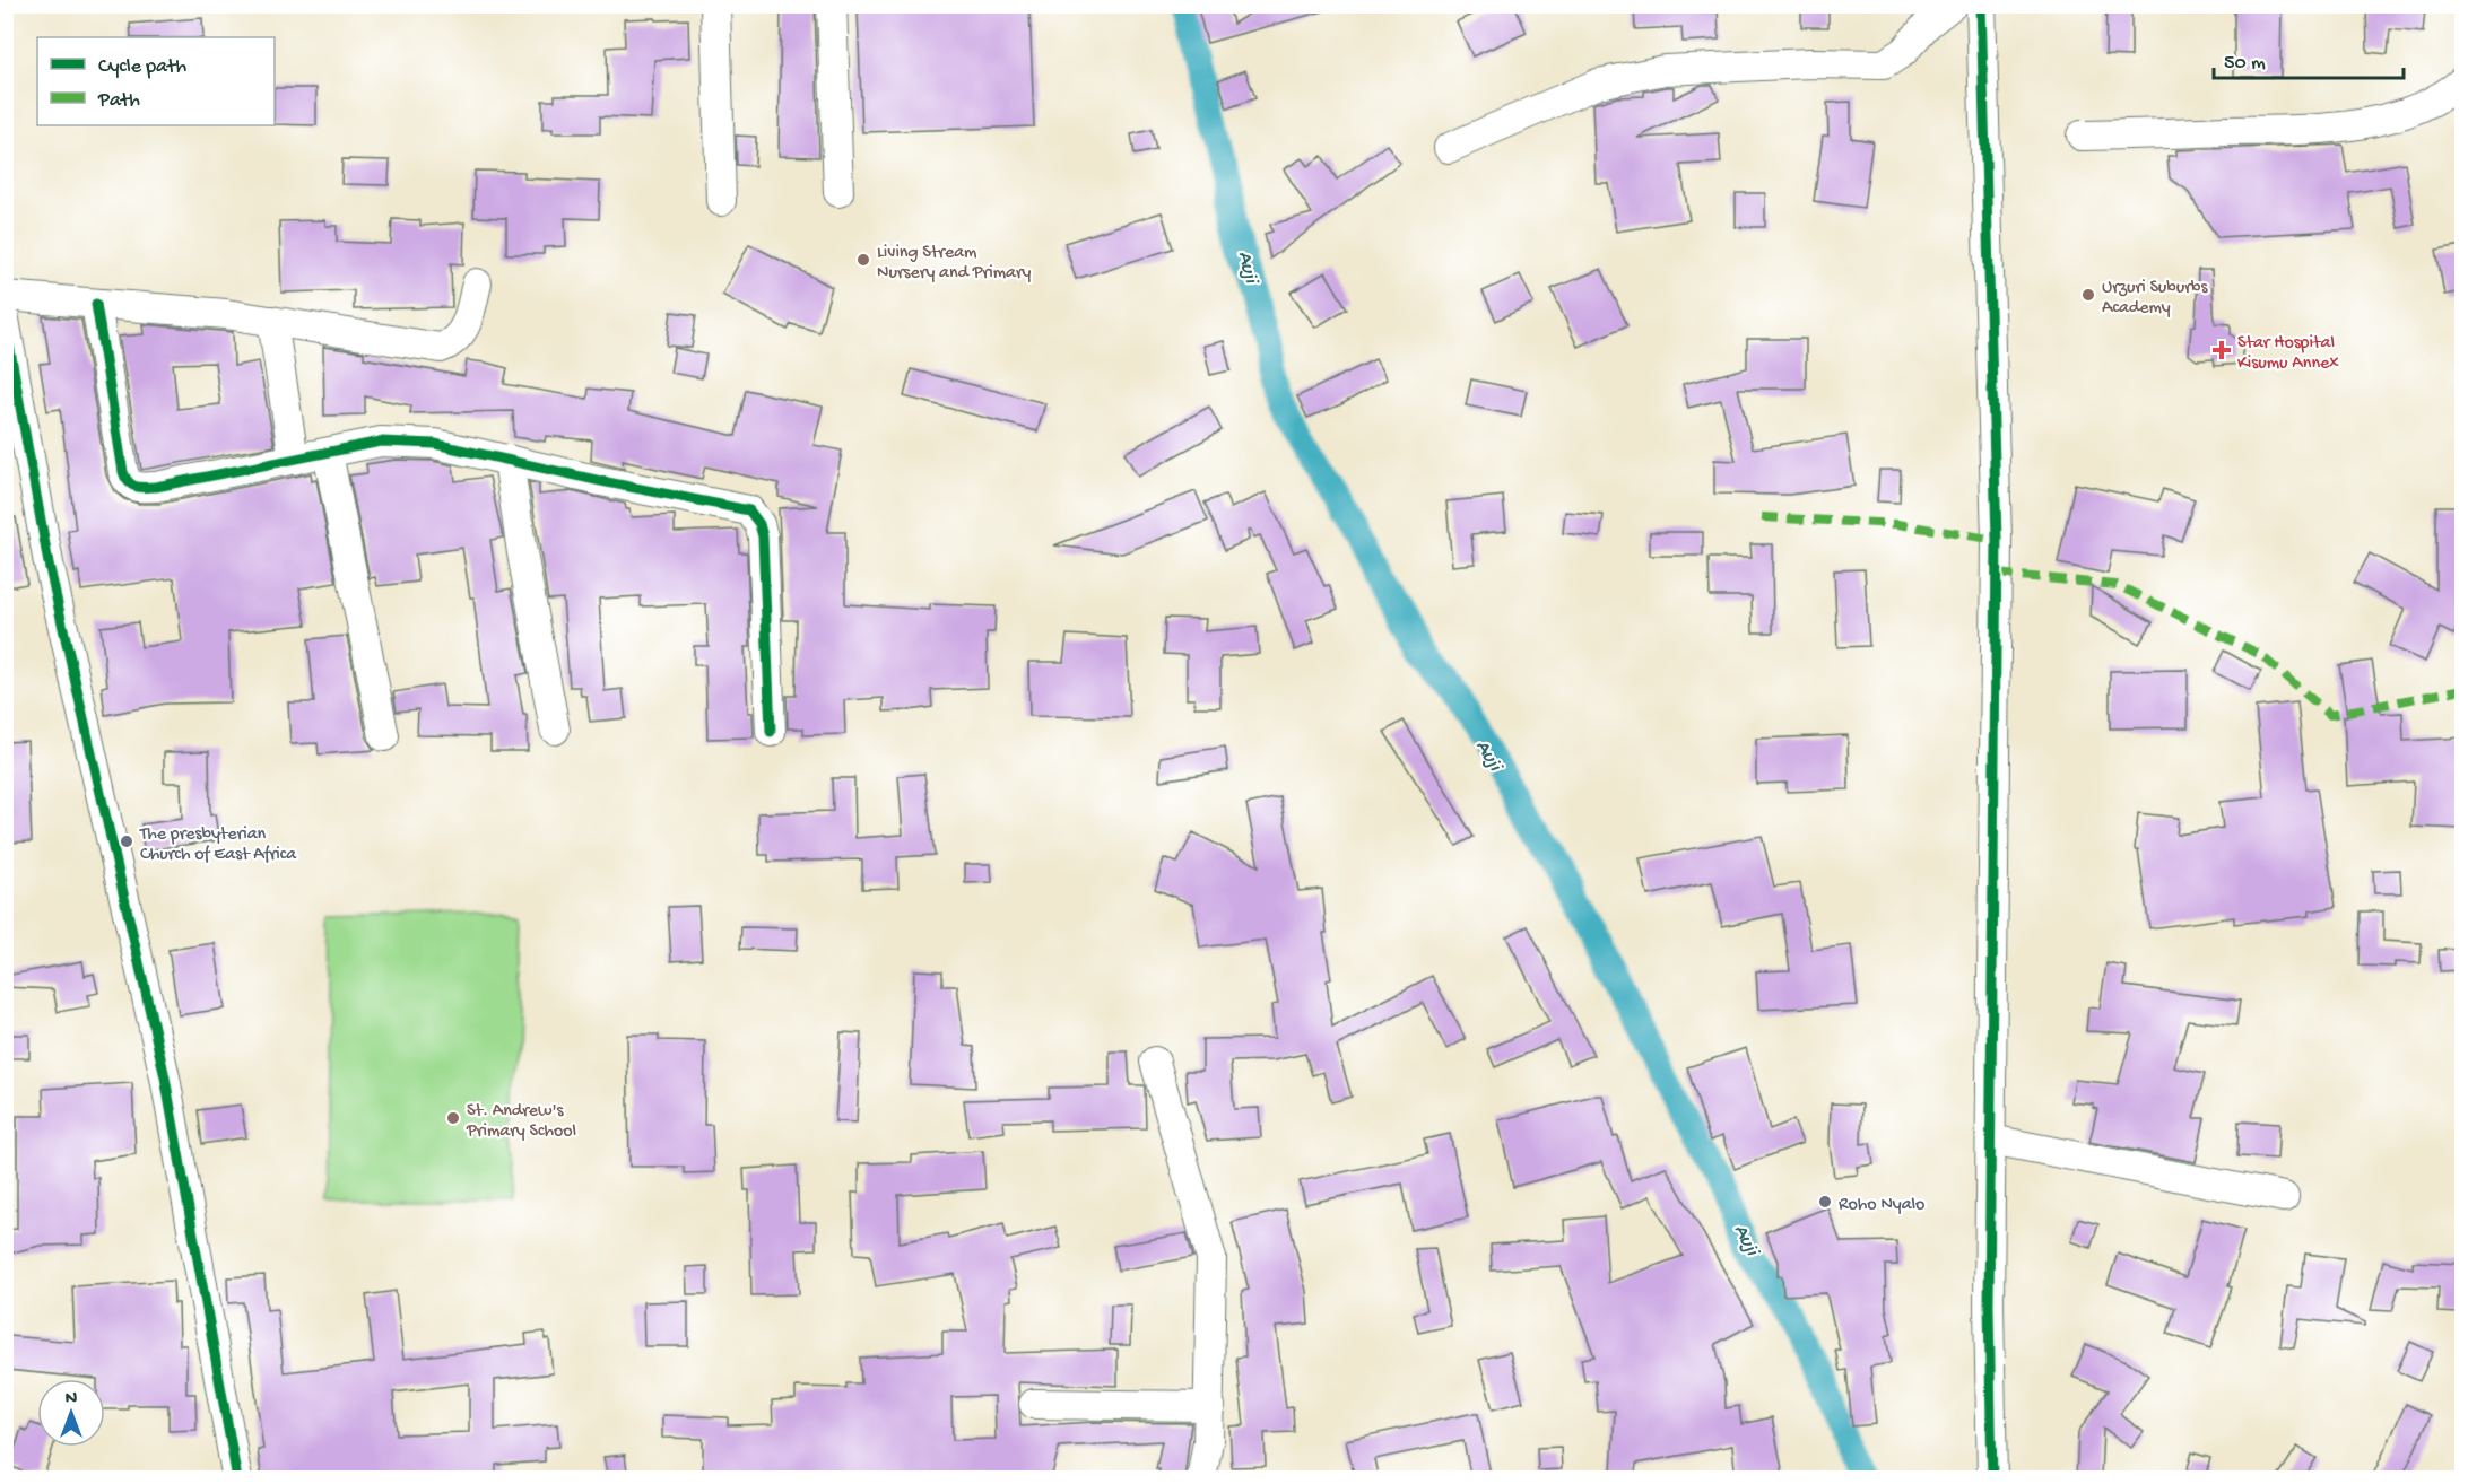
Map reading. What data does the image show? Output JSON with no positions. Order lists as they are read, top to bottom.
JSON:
{
  "water": ["Auji"],
  "places": {
    "other": [
      "Living Stream Nursery and Primary",
      "Urzuri Suburbs Academy",
      "The presbyterian Church of East Africa",
      "St. Andrew's Primary School",
      "Roho Nyalo"
    ],
    "health": ["Star Hospital Kisumu Annex"]
  },
  "legend": ["Cycle path", "Path"],
  "scale_bar": "50 m",
  "north": "top"
}
